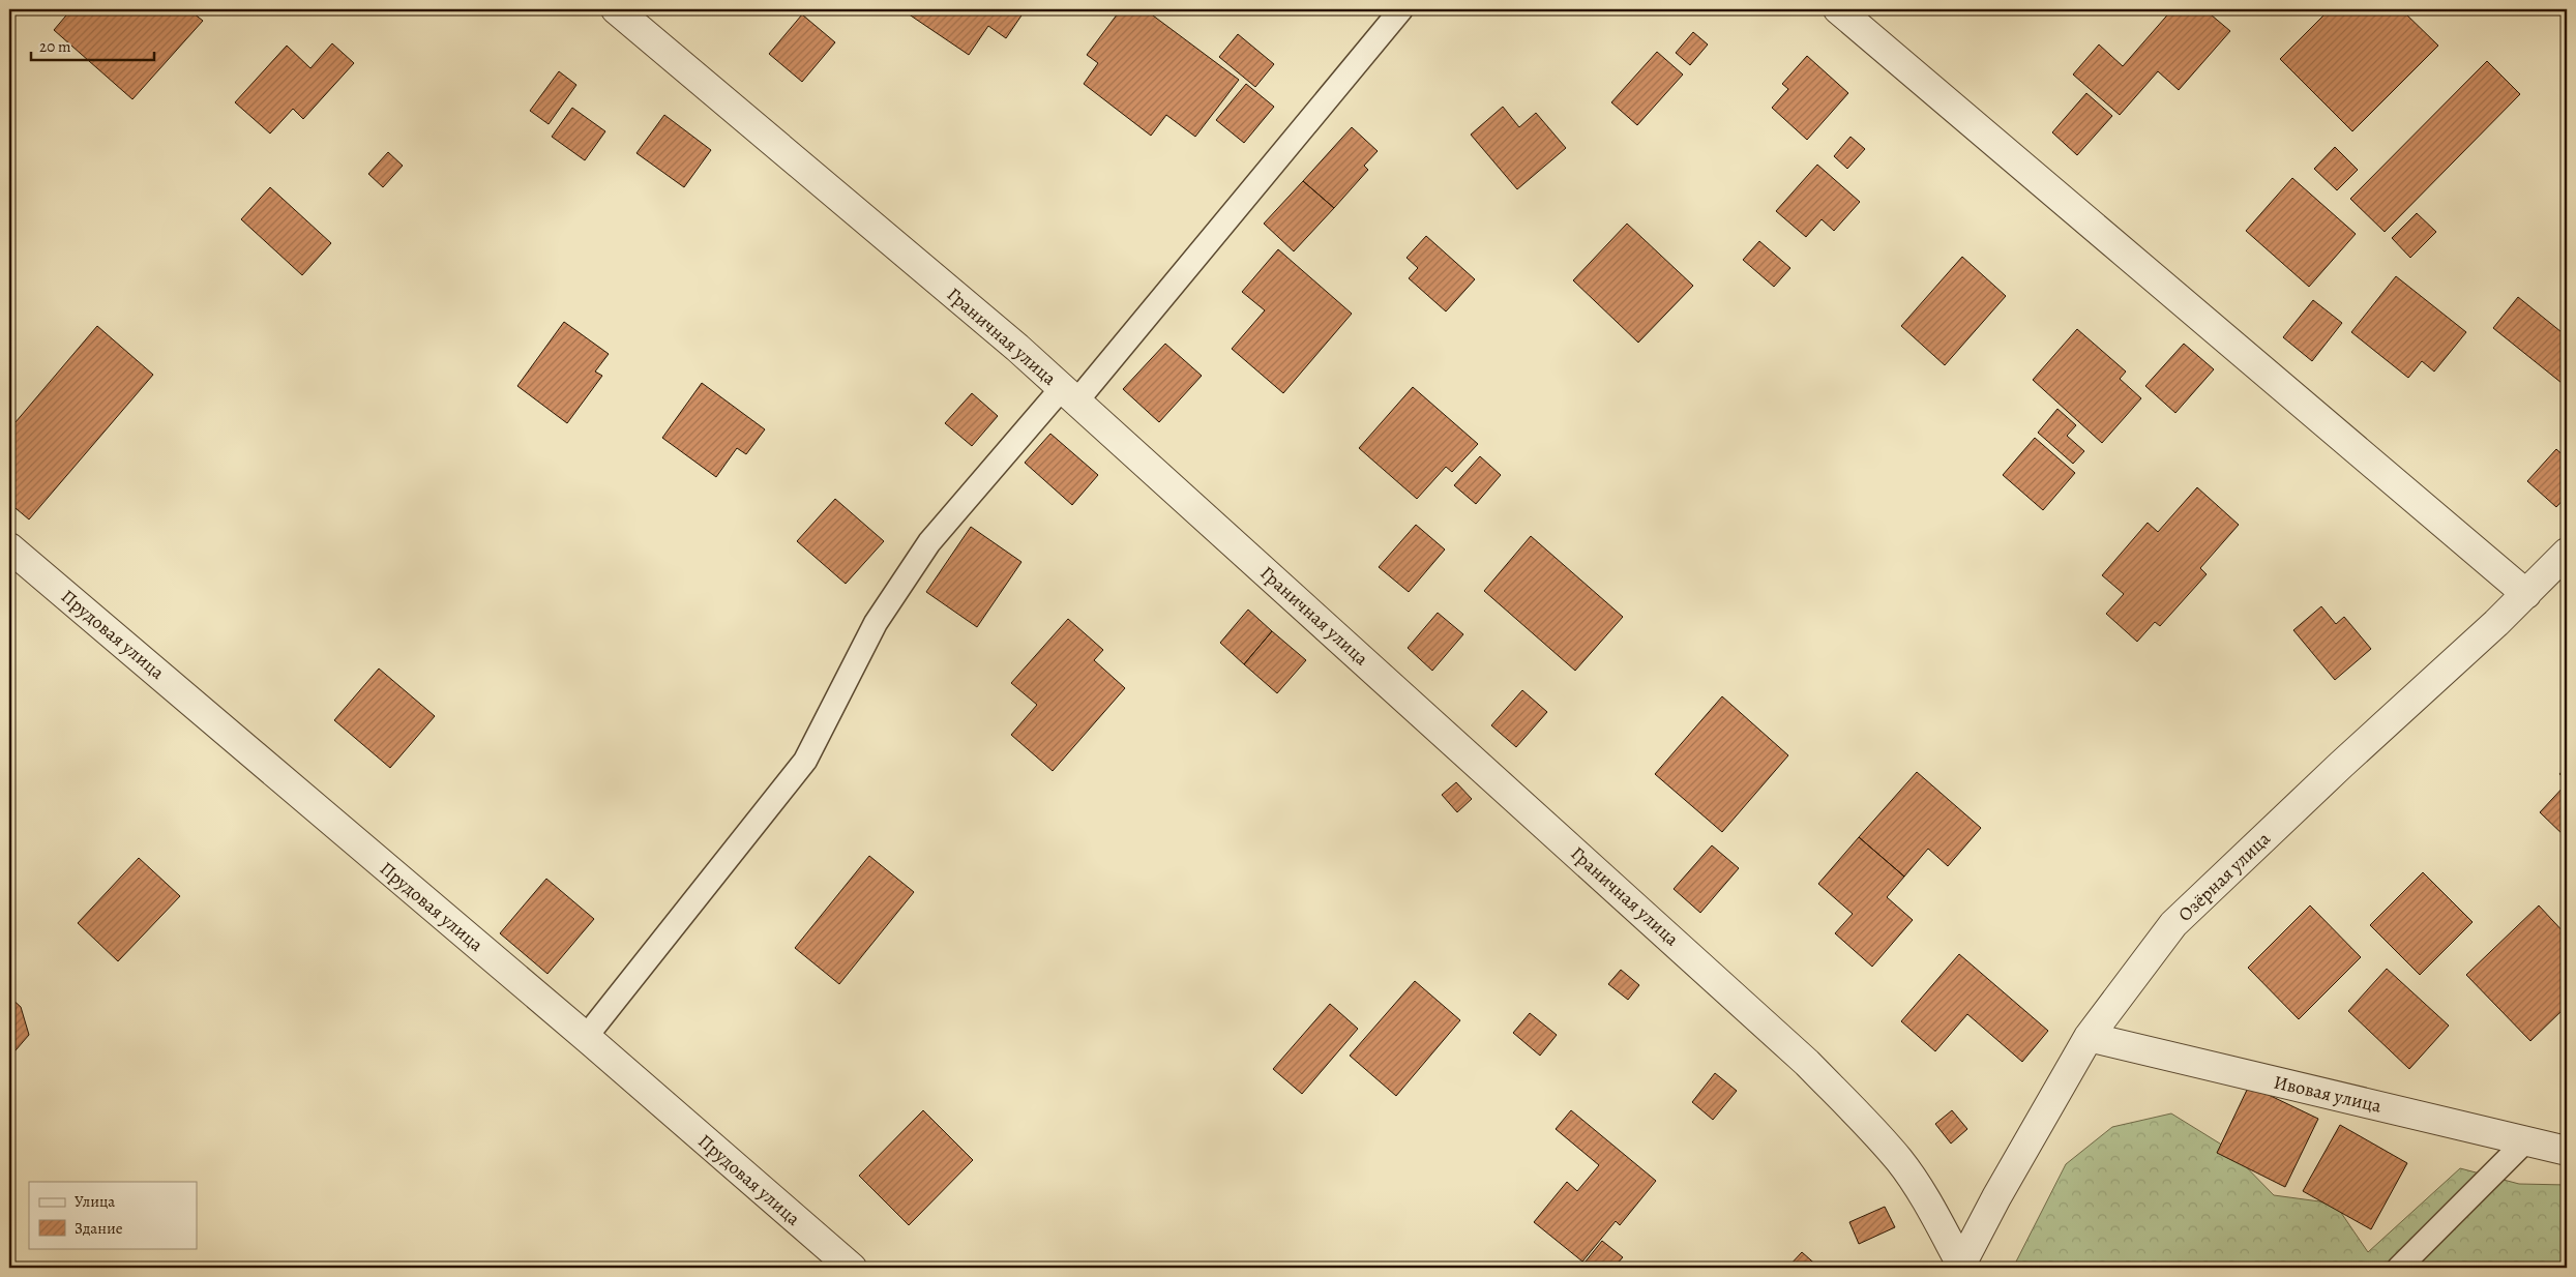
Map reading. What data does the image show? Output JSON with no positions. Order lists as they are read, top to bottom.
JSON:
{
  "streets": {
    "street": [
      "Граничная улица",
      "Прудовая улица",
      "Озёрная улица",
      "Ивовая улица"
    ]
  },
  "crossings": [
    ["Граничная улица", "Озёрная улица"],
    ["Озёрная улица", "Ивовая улица"]
  ],
  "legend": ["Улица", "Здание"],
  "scale_bar": "20 m"
}
